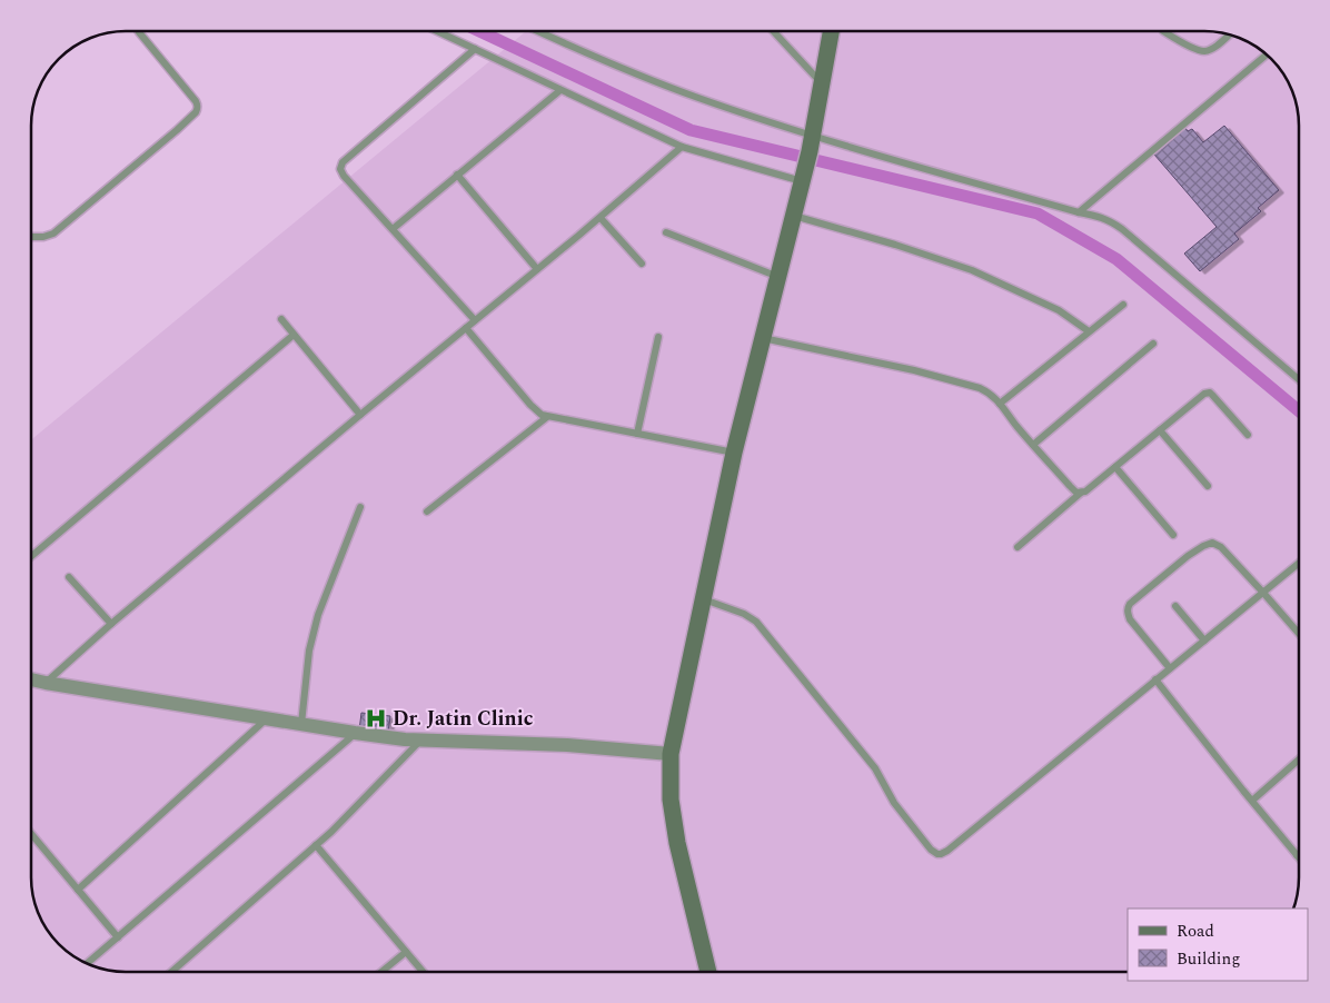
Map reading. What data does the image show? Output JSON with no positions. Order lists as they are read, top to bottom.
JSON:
{
  "places": {
    "hospital": ["Dr. Jatin Clinic"]
  },
  "legend": ["Road", "Building"]
}
